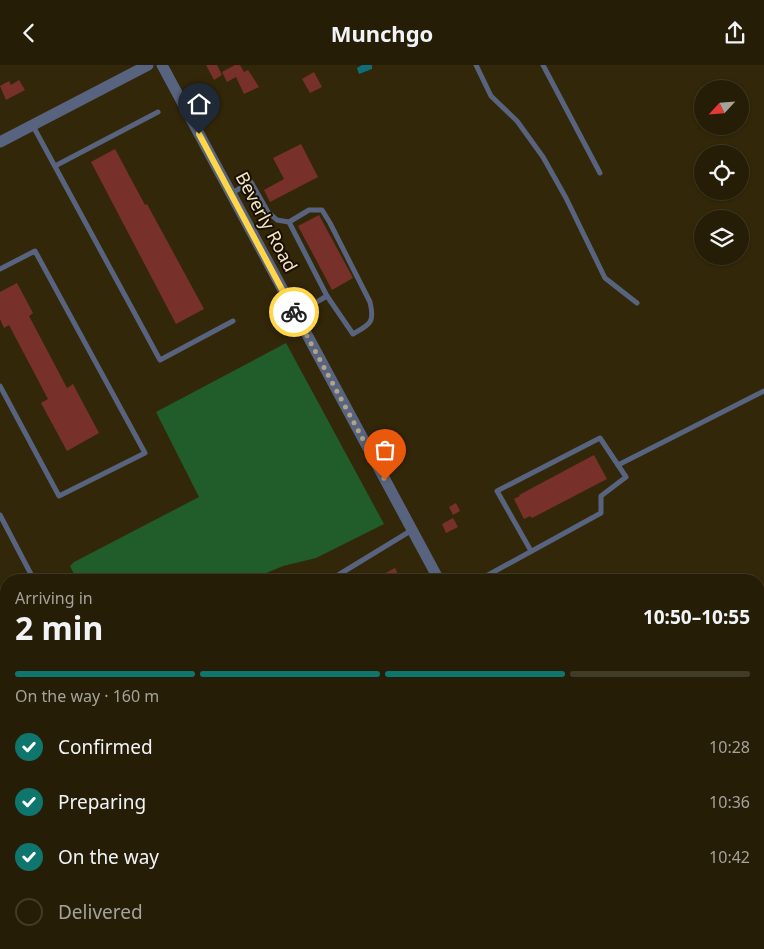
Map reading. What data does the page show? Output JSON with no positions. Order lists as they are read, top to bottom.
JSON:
{
  "streets": {
    "street": ["Beverly Road"]
  },
  "north": "bottom left",
  "page": {
    "header": "Munchgo",
    "heading": ["2 min", "Arriving in", "10:50–10:55"],
    "bar": "On the way · 160 m",
    "list": [
      ["Confirmed", "10:28"],
      ["Preparing", "10:36"],
      ["On the way", "10:42"],
      "Delivered"
    ]
  }
}
